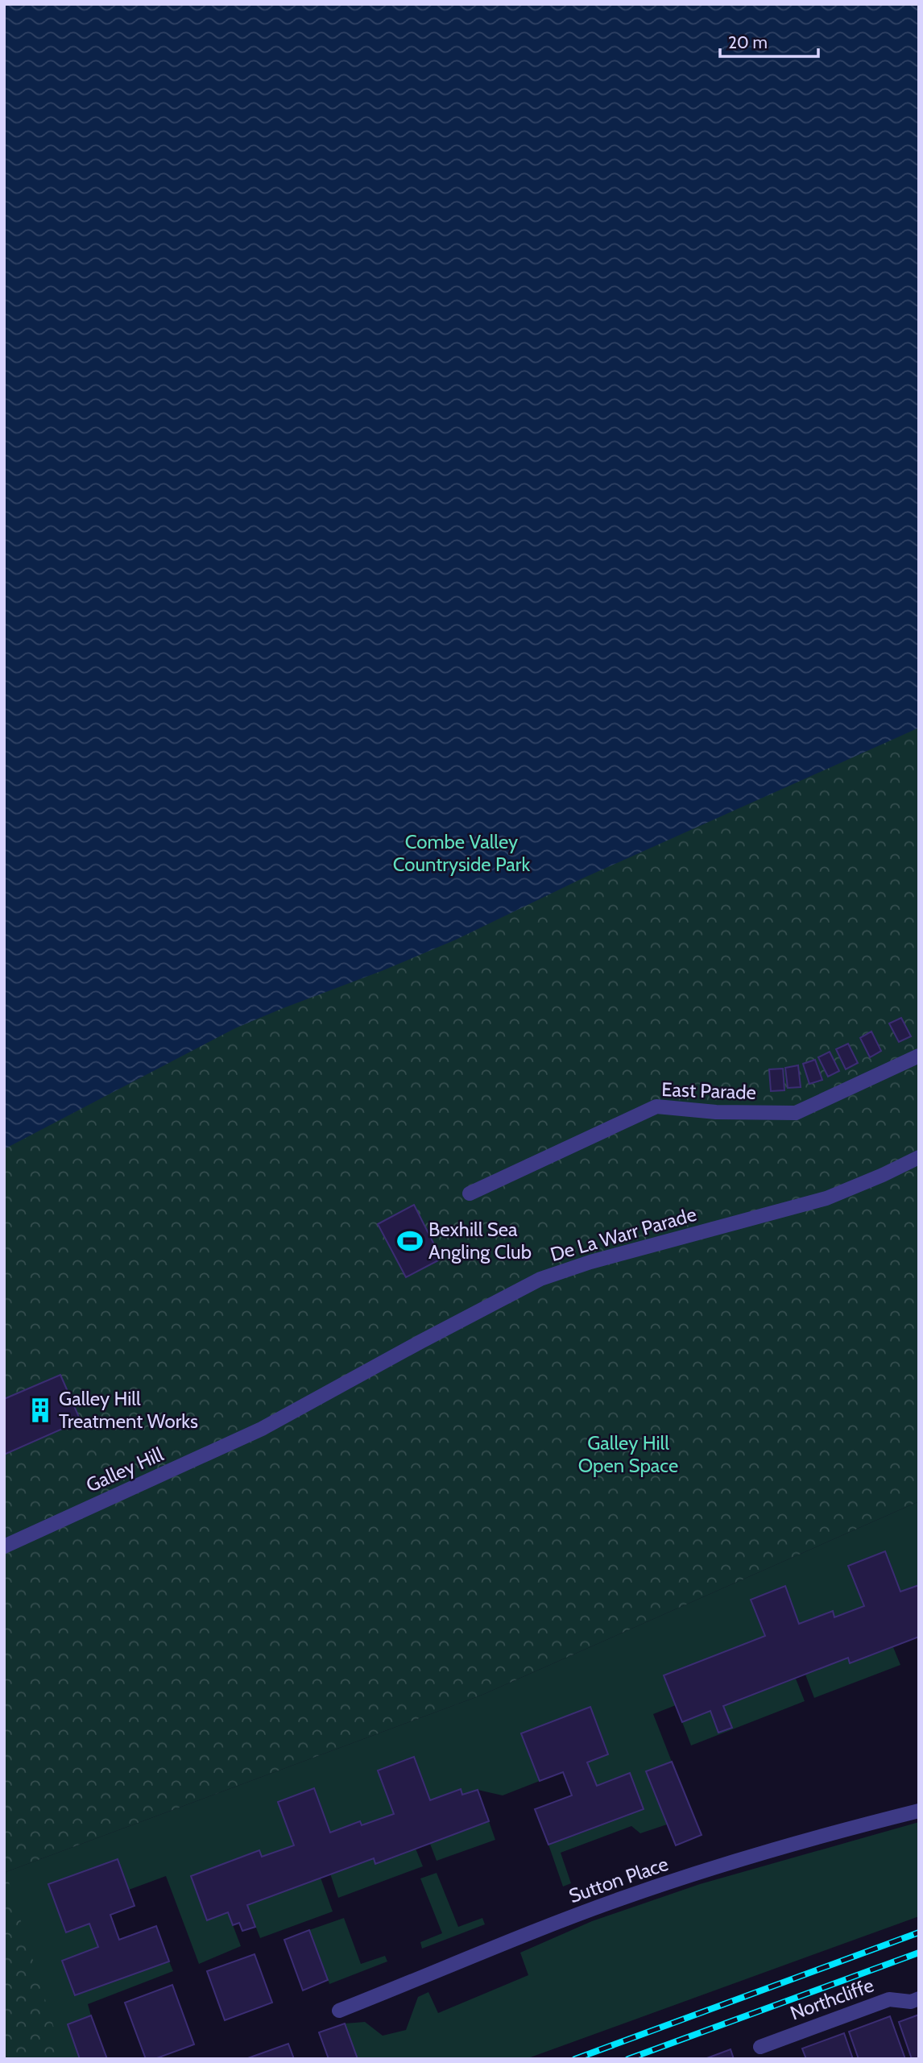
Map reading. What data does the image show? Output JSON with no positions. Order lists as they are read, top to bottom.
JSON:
{
  "streets": {
    "street": [
      "East Parade",
      "De La Warr Parade",
      "Galley Hill",
      "Sutton Place",
      "Northcliffe"
    ]
  },
  "crossings": [
    ["De La Warr Parade", "Galley Hill"]
  ],
  "parks": ["Combe Valley Countryside Park", "Galley Hill Open Space"],
  "places": {
    "sports": ["Bexhill Sea Angling Club"],
    "building": ["Galley Hill Treatment Works"]
  },
  "scale_bar": "20 m"
}
